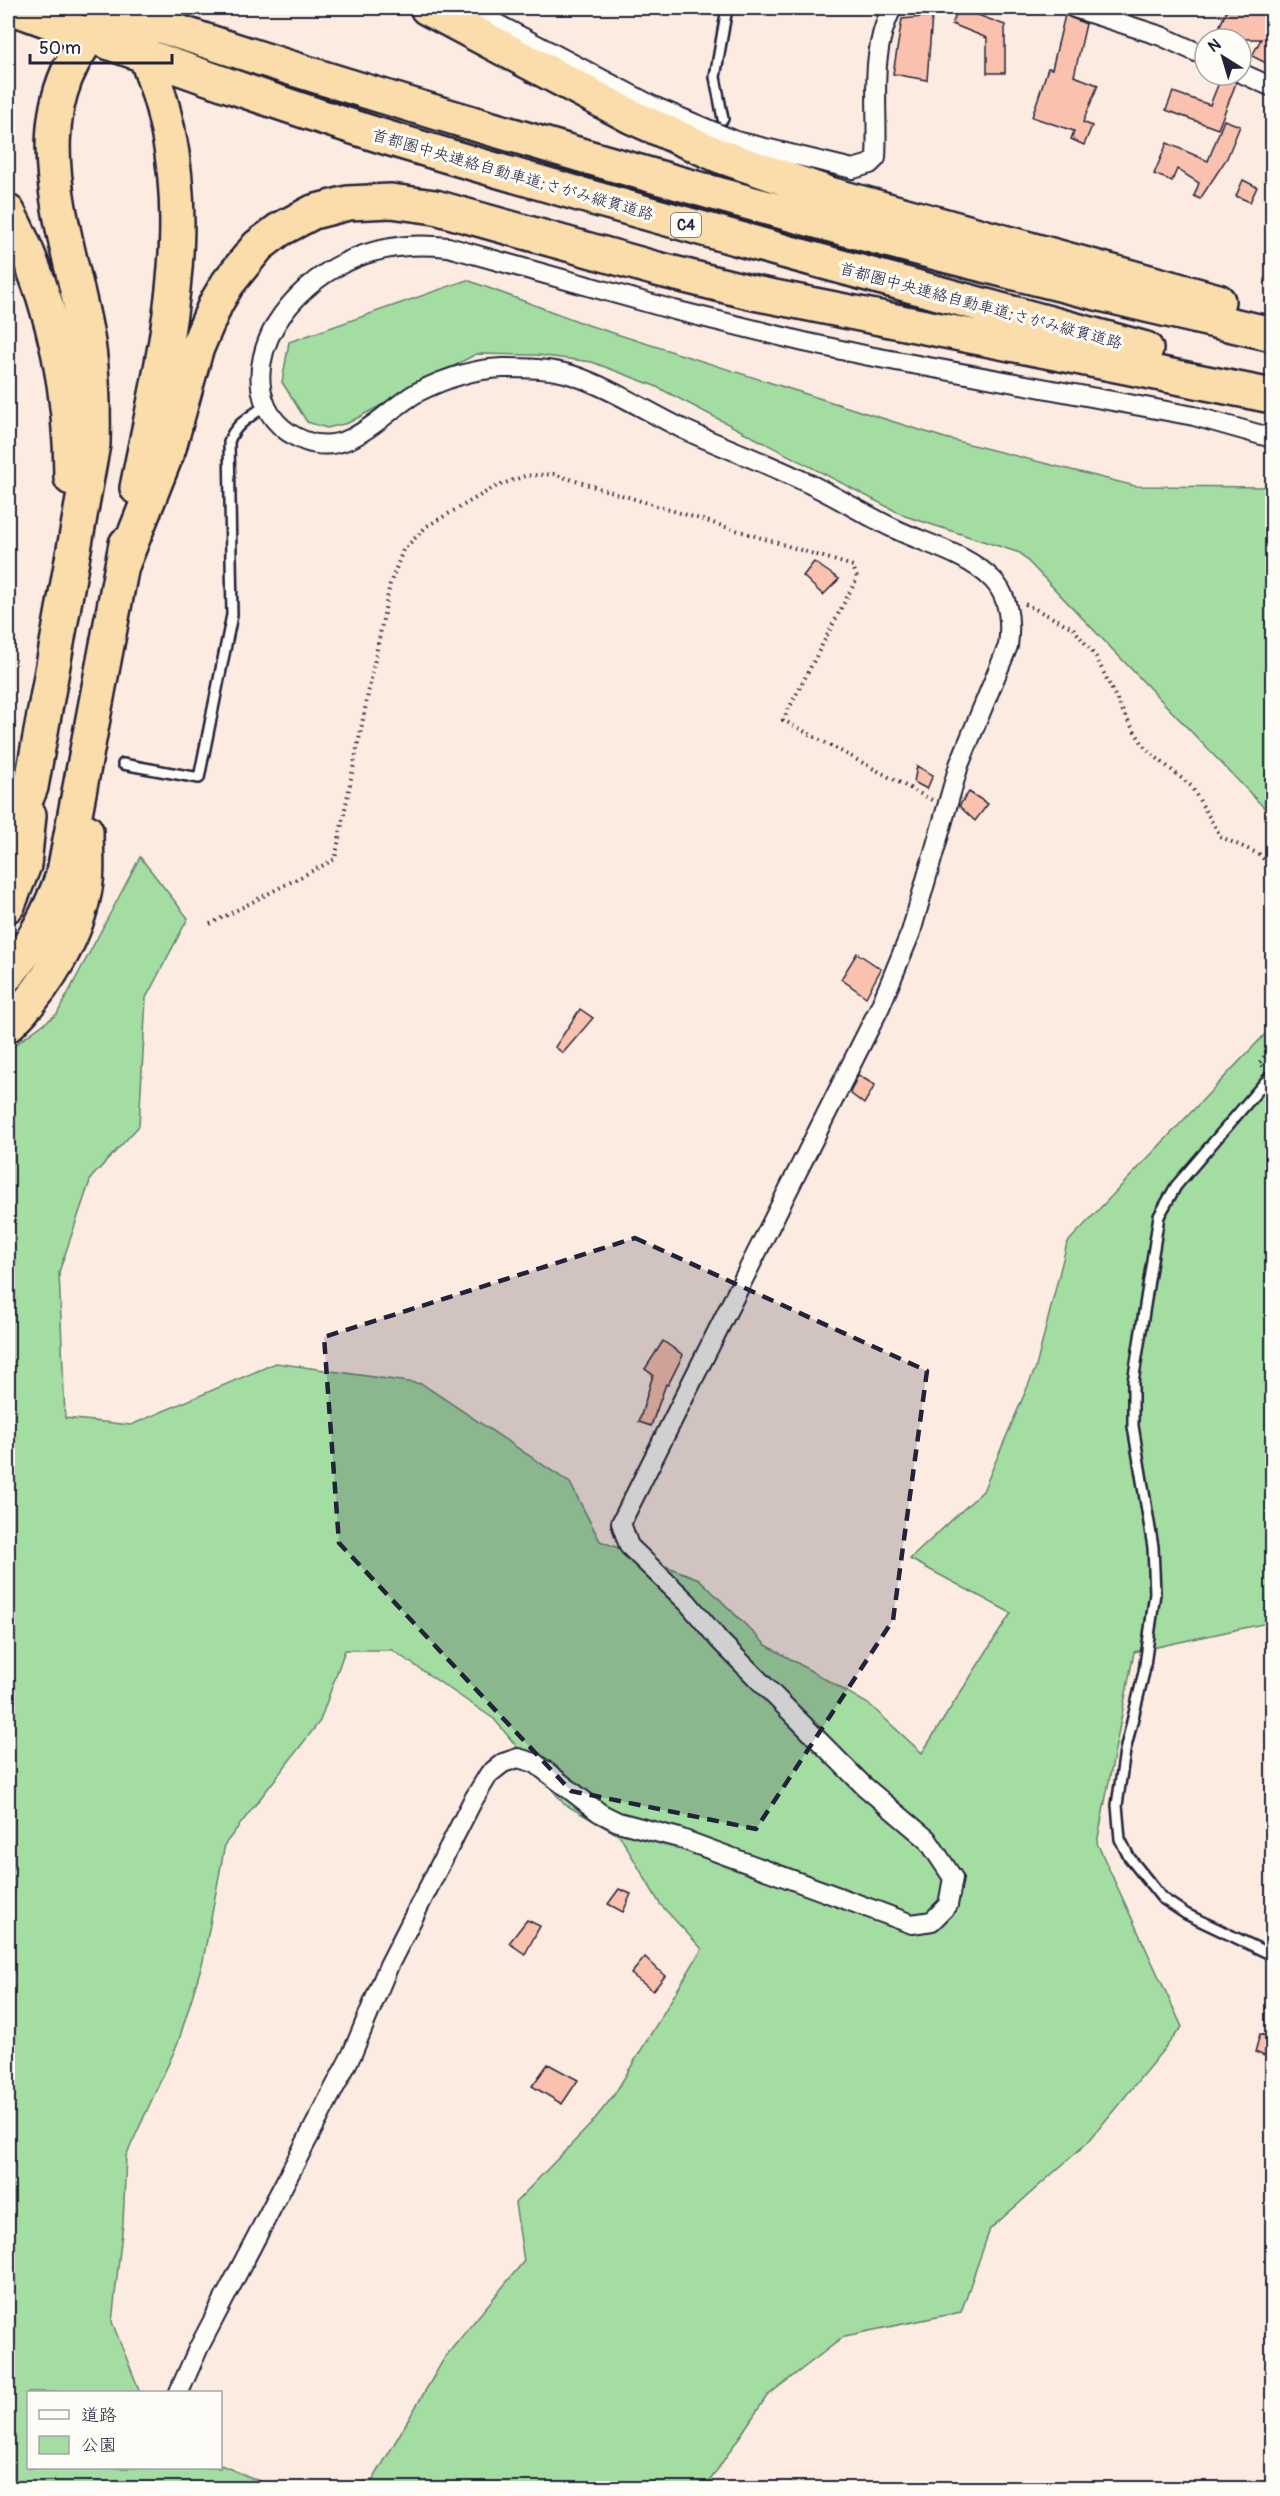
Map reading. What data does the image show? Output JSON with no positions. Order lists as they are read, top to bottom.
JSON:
{
  "streets": {
    "highway": ["首都圏中央連絡自動車道;さがみ縦貫道路", "C4"]
  },
  "legend": ["道路", "公園"],
  "scale_bar": "50 m",
  "north": "top left"
}
